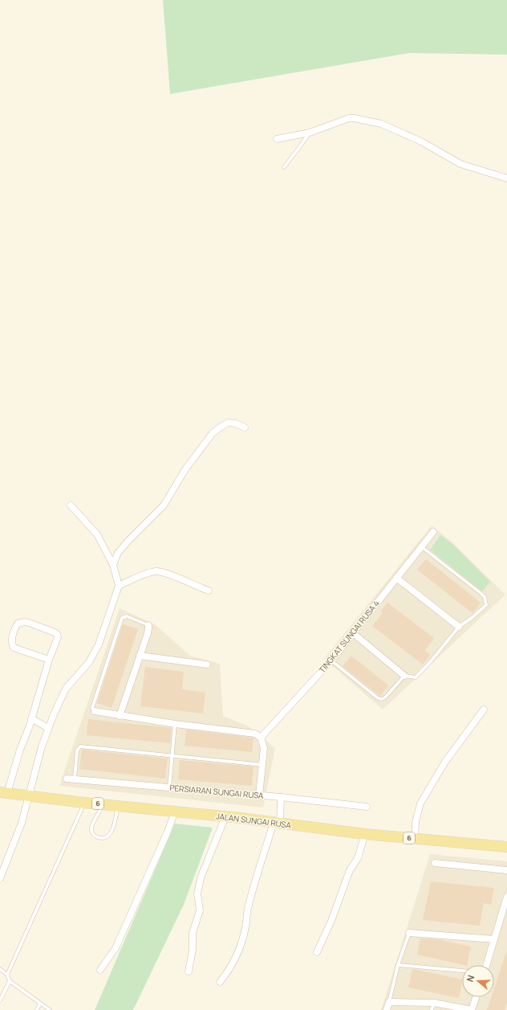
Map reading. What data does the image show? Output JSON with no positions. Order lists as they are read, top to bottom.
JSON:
{
  "streets": {
    "main road": ["6", "JALAN SUNGAI RUSA"],
    "street": ["TINGKAT SUNGAI RUSA 4", "PERSIARAN SUNGAI RUSA"]
  },
  "north": "left"
}
